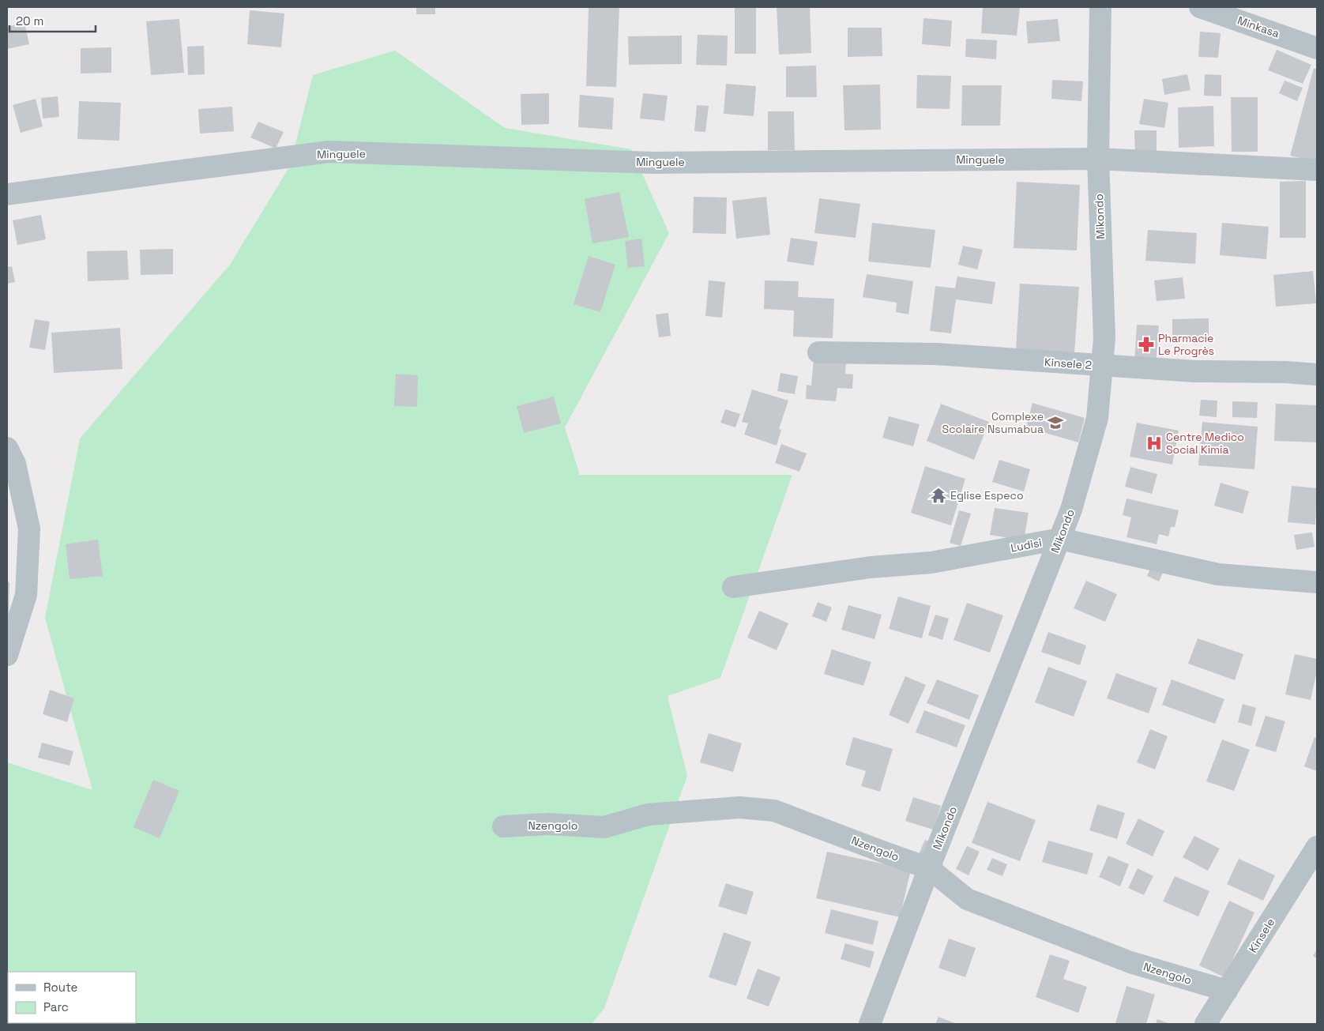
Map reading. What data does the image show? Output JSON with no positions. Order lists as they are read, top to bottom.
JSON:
{
  "streets": {
    "street": [
      "Minkasa",
      "Minguele",
      "Mikondo",
      "Kinsele 2",
      "Ludisi",
      "Nzengolo",
      "Kinsele"
    ]
  },
  "crossings": [
    ["Minguele", "Mikondo"],
    ["Mikondo", "Kinsele 2"],
    ["Mikondo", "Ludisi"],
    ["Mikondo", "Nzengolo"],
    ["Nzengolo", "Kinsele"]
  ],
  "places": {
    "pharmacy": ["Pharmacie Le Progrès"],
    "school or university": ["Complexe Scolaire Nsumabua"],
    "hospital": ["Centre Medico Social Kimia"],
    "temple": ["Eglise Especo"]
  },
  "legend": ["Route", "Parc"],
  "scale_bar": "20 m"
}
